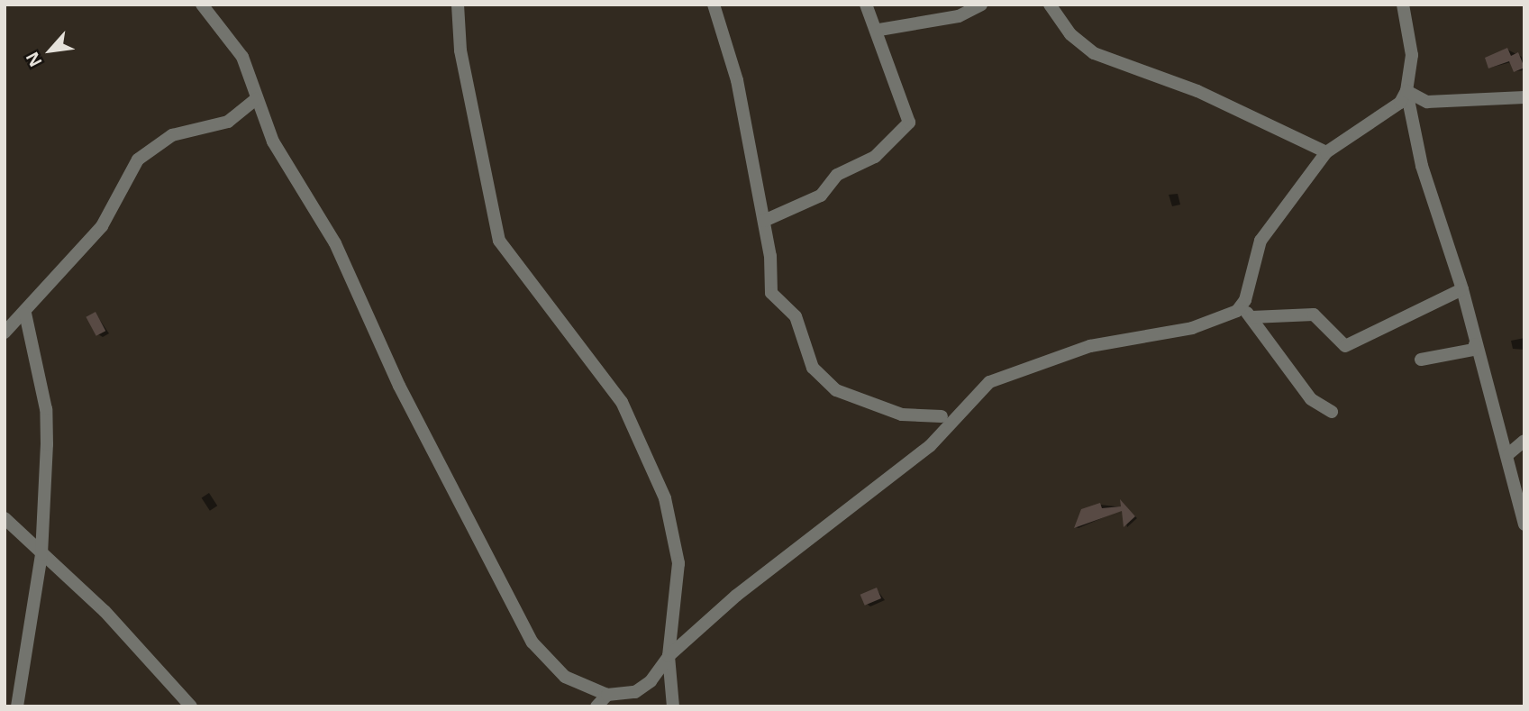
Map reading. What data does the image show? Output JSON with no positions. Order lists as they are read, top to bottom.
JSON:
{
  "north": "bottom left"
}
